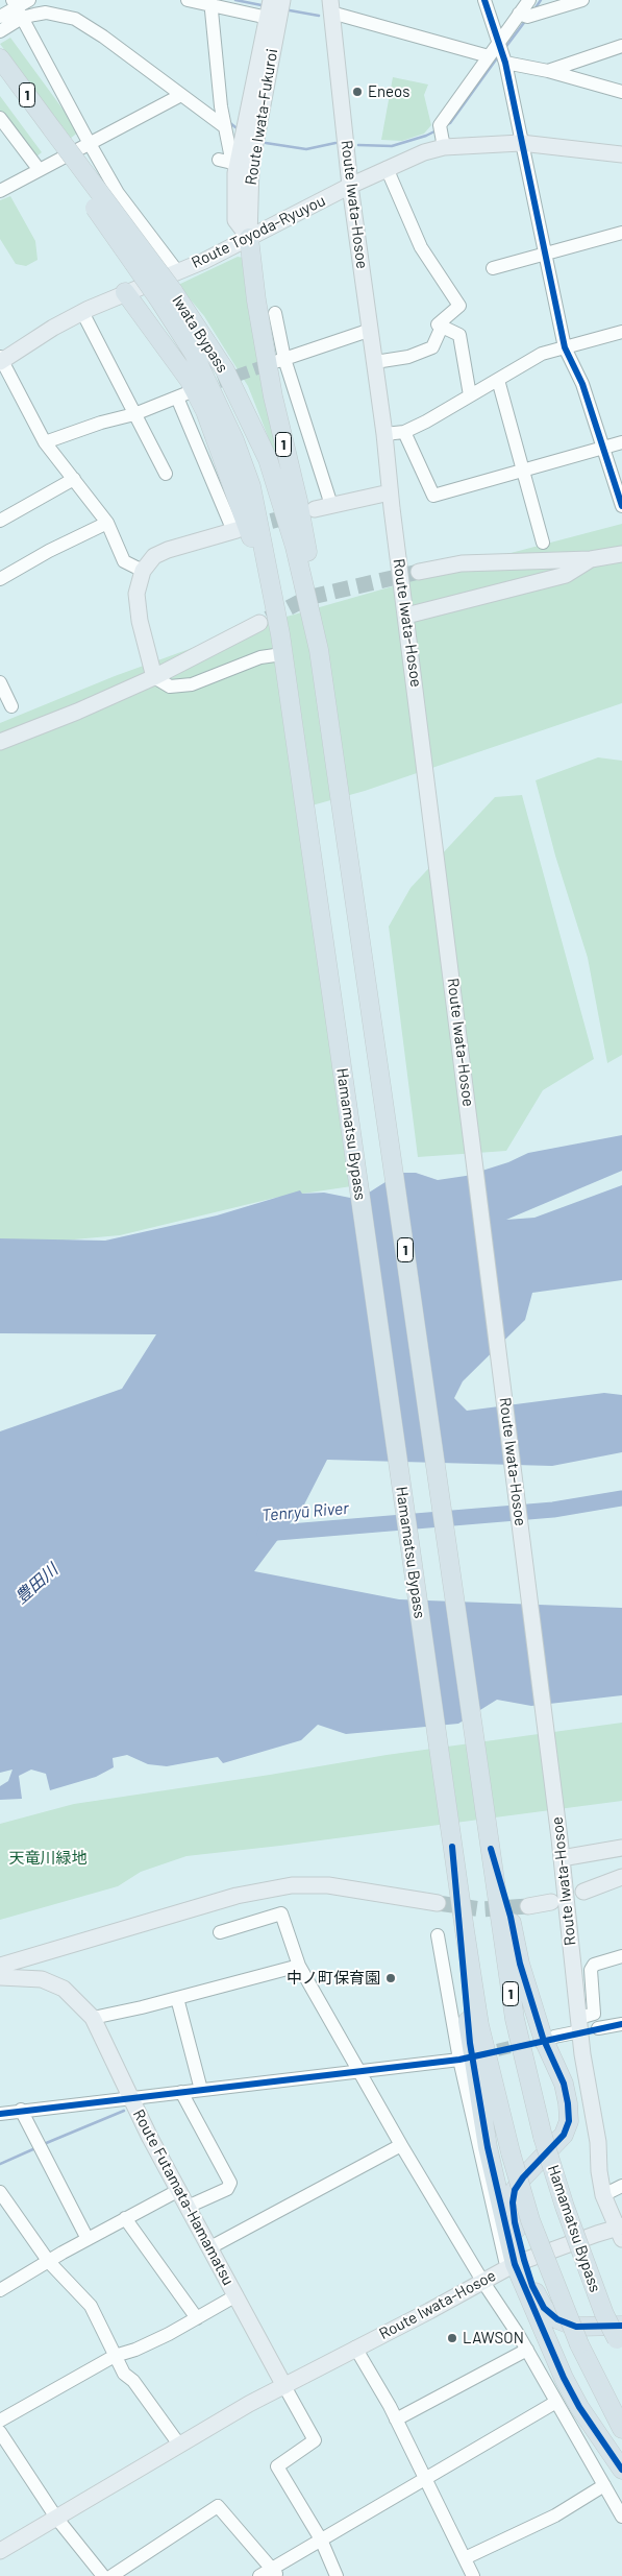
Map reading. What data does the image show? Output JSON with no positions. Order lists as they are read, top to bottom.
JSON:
{
  "streets": {
    "highway": ["1", "Iwata Bypass", "Hamamatsu Bypass"],
    "main road": [
      "Route Iwata-Fukuroi",
      "Route Iwata-Hosoe",
      "Route Toyoda-Ryuyou",
      "Route Futamata-Hamamatsu"
    ]
  },
  "crossings": [
    ["1", "Route Iwata-Fukuroi"],
    ["1", "Route Iwata-Hosoe"],
    ["1", "Route Toyoda-Ryuyou"],
    ["1", "Iwata Bypass"],
    ["1", "Hamamatsu Bypass"],
    ["Route Iwata-Fukuroi", "Route Toyoda-Ryuyou"],
    ["Route Iwata-Hosoe", "Route Toyoda-Ryuyou"],
    ["Route Iwata-Hosoe", "Route Futamata-Hamamatsu"],
    ["Iwata Bypass", "Hamamatsu Bypass"]
  ],
  "water": ["Tenryū River", "豊田川"],
  "parks": ["天竜川緑地"],
  "places": ["Eneos", "中ノ町保育園", "LAWSON"]
}
